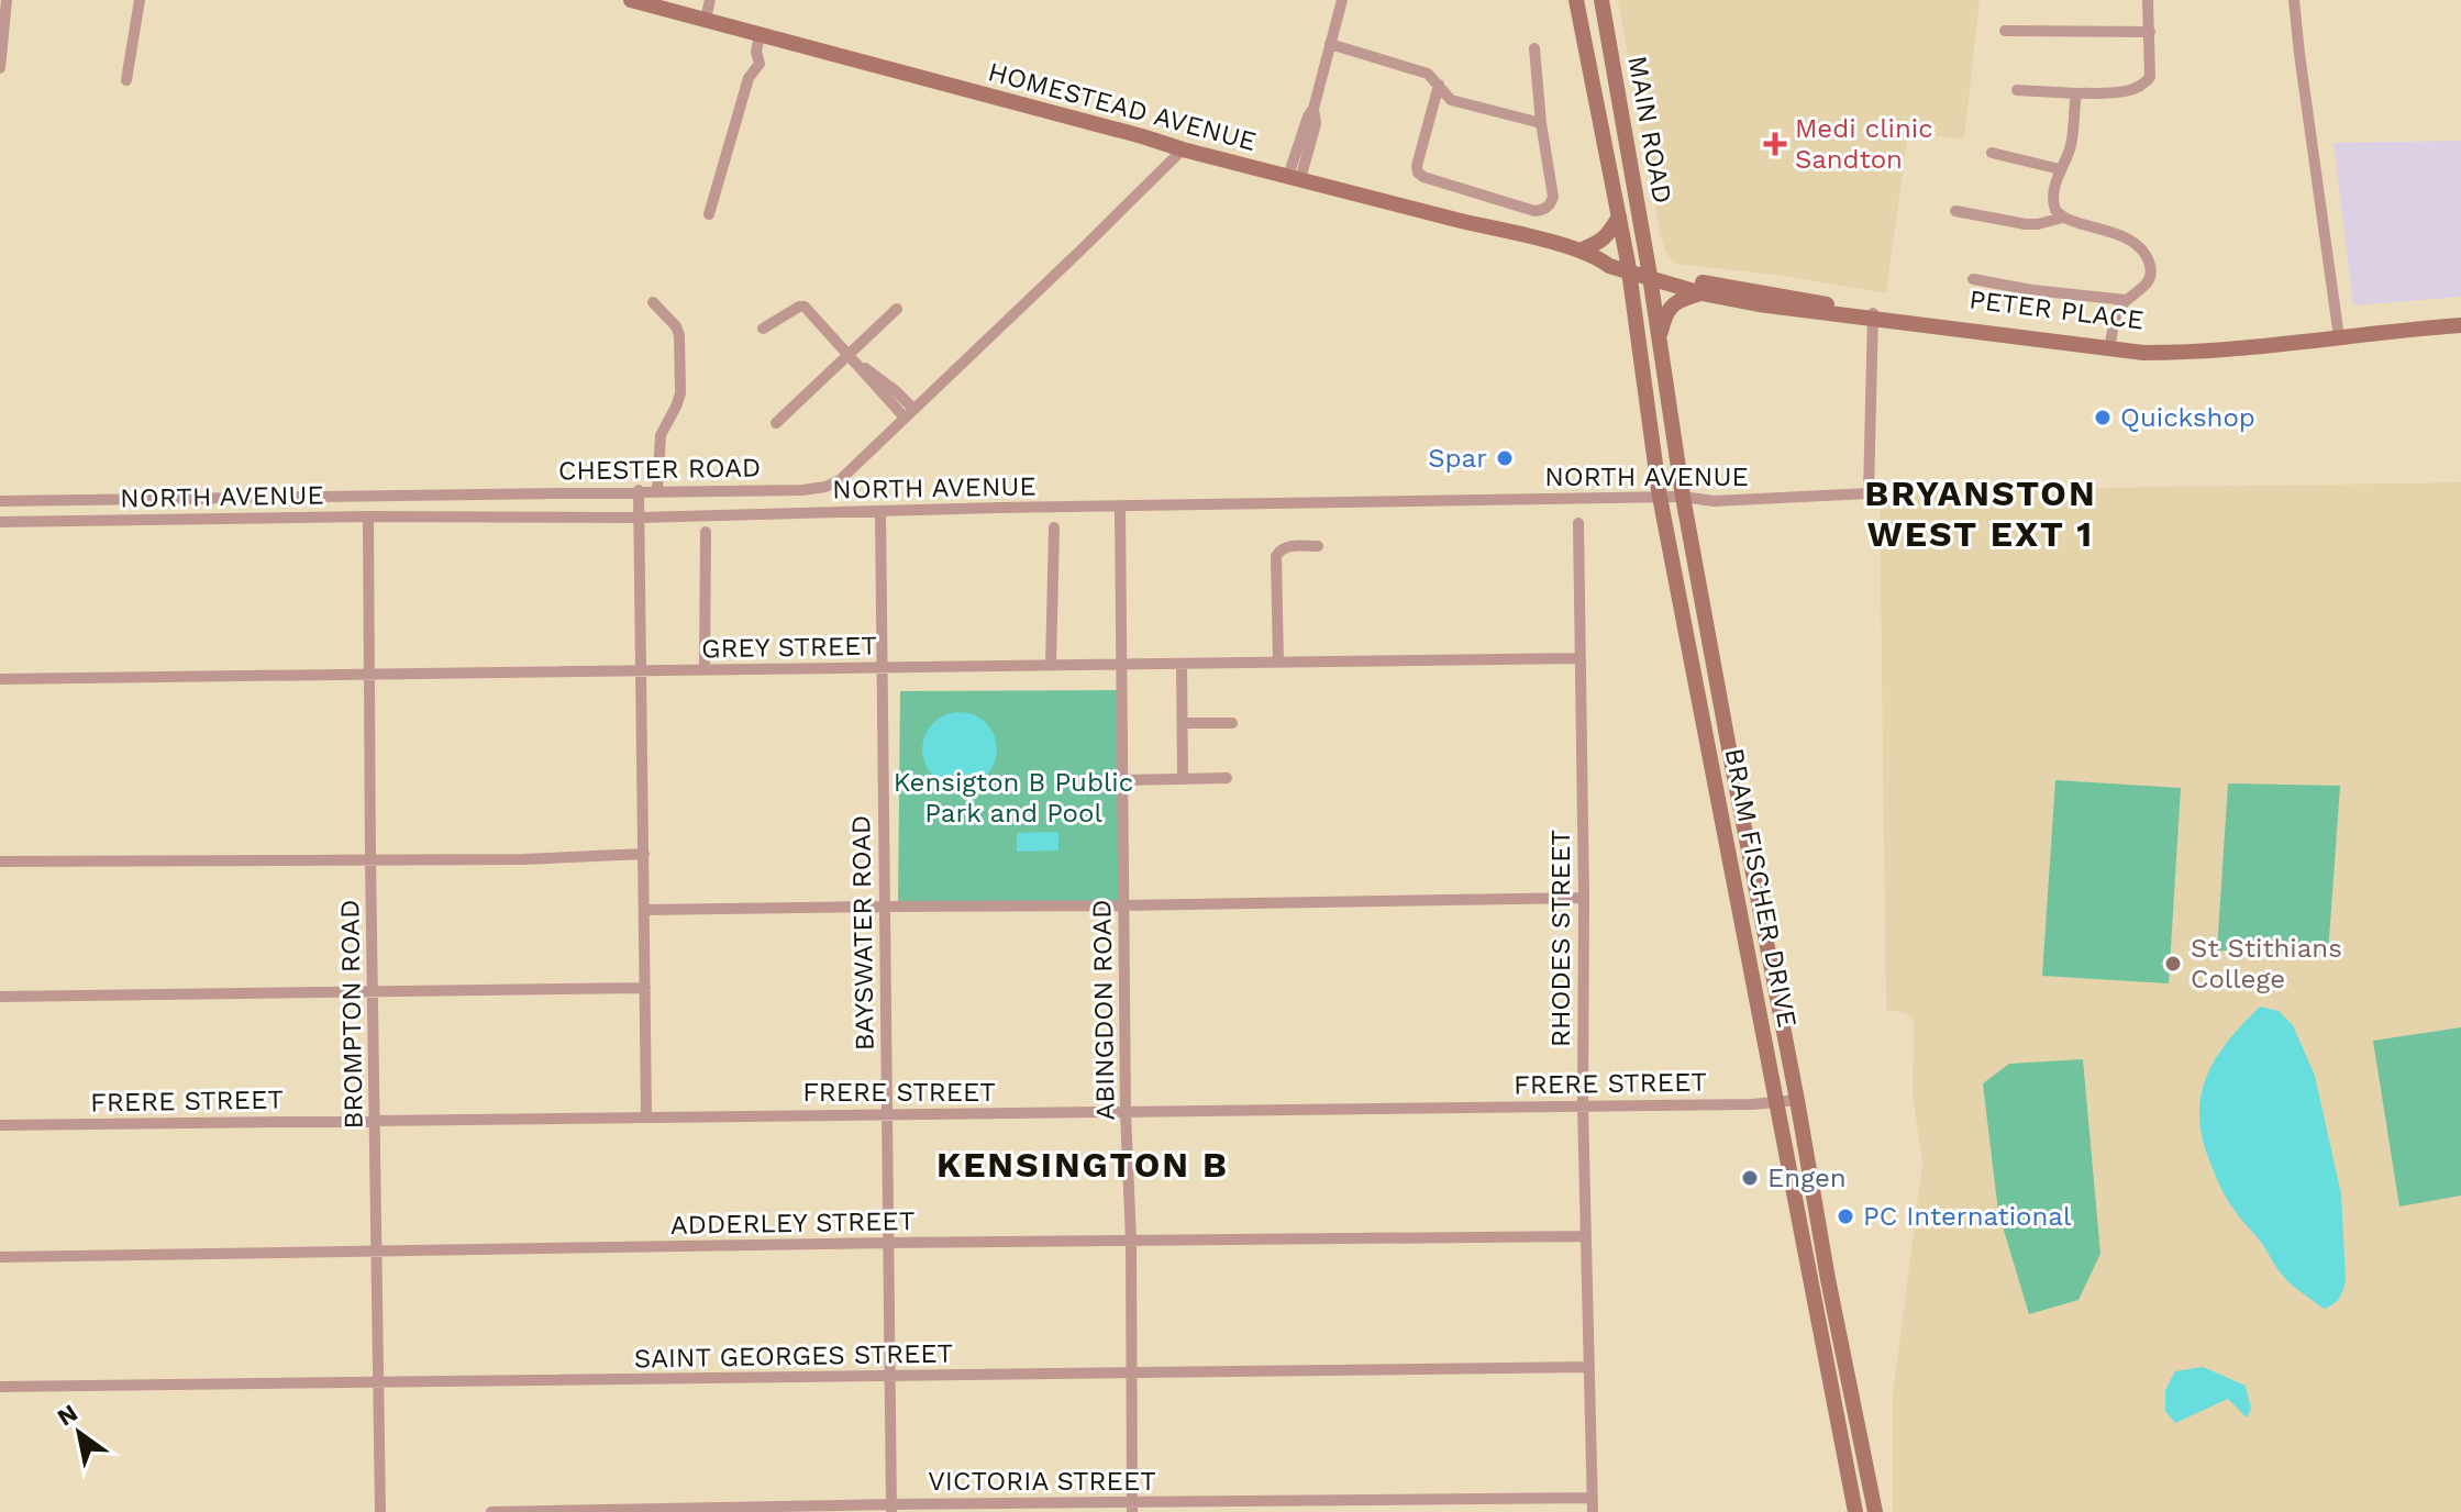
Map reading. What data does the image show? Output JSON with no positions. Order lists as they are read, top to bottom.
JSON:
{
  "streets": {
    "main road": [
      "HOMESTEAD AVENUE",
      "MAIN ROAD",
      "PETER PLACE",
      "BRAM FISCHER DRIVE"
    ],
    "street": [
      "CHESTER ROAD",
      "NORTH AVENUE",
      "GREY STREET",
      "BAYSWATER ROAD",
      "RHODES STREET",
      "ABINGDON ROAD",
      "BROMPTON ROAD",
      "FRERE STREET",
      "ADDERLEY STREET",
      "SAINT GEORGES STREET",
      "VICTORIA STREET"
    ]
  },
  "crossings": [
    ["HOMESTEAD AVENUE", "MAIN ROAD"],
    ["HOMESTEAD AVENUE", "PETER PLACE"],
    ["HOMESTEAD AVENUE", "CHESTER ROAD"],
    ["HOMESTEAD AVENUE", "BRAM FISCHER DRIVE"],
    ["MAIN ROAD", "PETER PLACE"],
    ["MAIN ROAD", "BRAM FISCHER DRIVE"],
    ["PETER PLACE", "NORTH AVENUE"],
    ["PETER PLACE", "BRAM FISCHER DRIVE"],
    ["NORTH AVENUE", "BRAM FISCHER DRIVE"],
    ["NORTH AVENUE", "BAYSWATER ROAD"],
    ["NORTH AVENUE", "ABINGDON ROAD"],
    ["NORTH AVENUE", "BROMPTON ROAD"],
    ["GREY STREET", "BAYSWATER ROAD"],
    ["GREY STREET", "RHODES STREET"],
    ["GREY STREET", "ABINGDON ROAD"],
    ["GREY STREET", "BROMPTON ROAD"],
    ["BRAM FISCHER DRIVE", "FRERE STREET"],
    ["BAYSWATER ROAD", "FRERE STREET"],
    ["BAYSWATER ROAD", "ADDERLEY STREET"],
    ["BAYSWATER ROAD", "SAINT GEORGES STREET"],
    ["BAYSWATER ROAD", "VICTORIA STREET"],
    ["RHODES STREET", "FRERE STREET"],
    ["RHODES STREET", "ADDERLEY STREET"],
    ["RHODES STREET", "SAINT GEORGES STREET"],
    ["RHODES STREET", "VICTORIA STREET"],
    ["ABINGDON ROAD", "FRERE STREET"],
    ["ABINGDON ROAD", "ADDERLEY STREET"],
    ["ABINGDON ROAD", "SAINT GEORGES STREET"],
    ["ABINGDON ROAD", "VICTORIA STREET"],
    ["BROMPTON ROAD", "FRERE STREET"],
    ["BROMPTON ROAD", "ADDERLEY STREET"],
    ["BROMPTON ROAD", "SAINT GEORGES STREET"]
  ],
  "districts": ["BRYANSTON WEST EXT 1", "KENSINGTON B"],
  "parks": ["Kensigton B Public Park and Pool"],
  "places": {
    "health": ["Medi clinic Sandton"],
    "other": [
      "Quickshop",
      "Spar",
      "St Stithians College",
      "Engen",
      "PC International"
    ]
  },
  "north": "top left"
}
